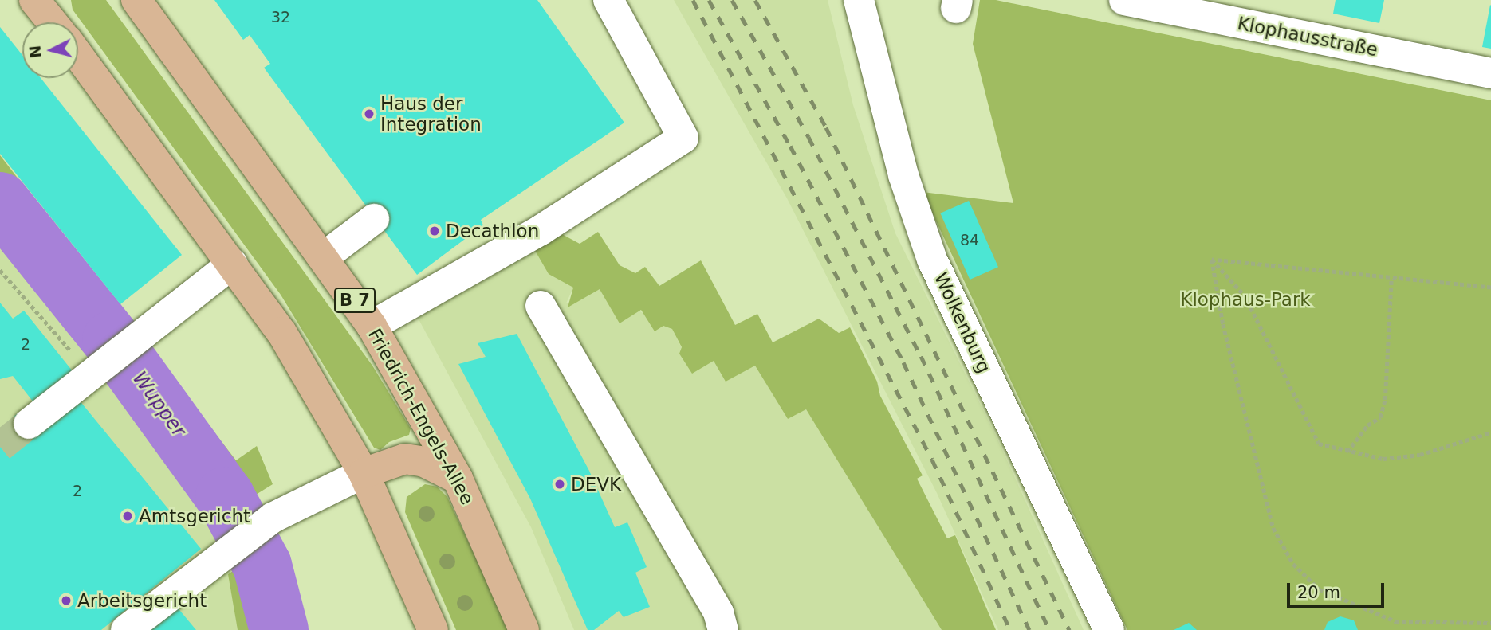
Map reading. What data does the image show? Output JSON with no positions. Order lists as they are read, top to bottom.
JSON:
{
  "streets": {
    "main road": ["B 7", "Friedrich-Engels-Allee"],
    "street": ["Klophausstraße", "Wolkenburg"]
  },
  "water": ["Wupper"],
  "parks": ["Klophaus-Park"],
  "places": [
    "Haus der Integration",
    "Decathlon",
    "DEVK",
    "Amtsgericht",
    "Arbeitsgericht"
  ],
  "house_numbers": [
    "32",
    "84",
    "2",
    "2"
  ],
  "scale_bar": "20 m",
  "north": "left"
}
